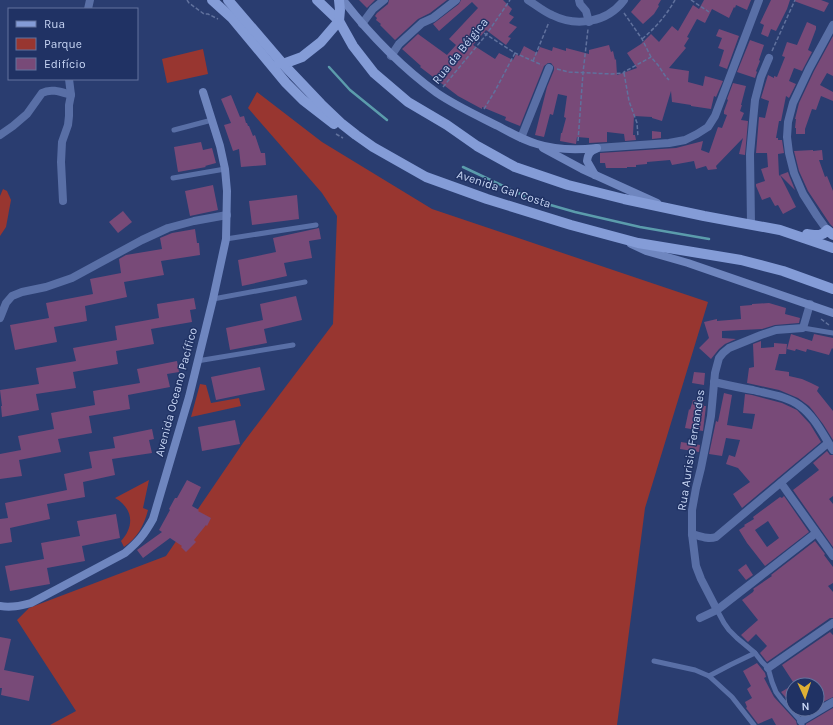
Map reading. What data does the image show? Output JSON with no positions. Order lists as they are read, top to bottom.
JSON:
{
  "streets": {
    "main road": ["Avenida Gal Costa"],
    "street": ["Avenida Oceano Pacífico", "Rua Aurisio Fernandes"],
    "path": ["Rua da Béigica"]
  },
  "legend": ["Rua", "Parque", "Edifício"],
  "north": "bottom"
}
